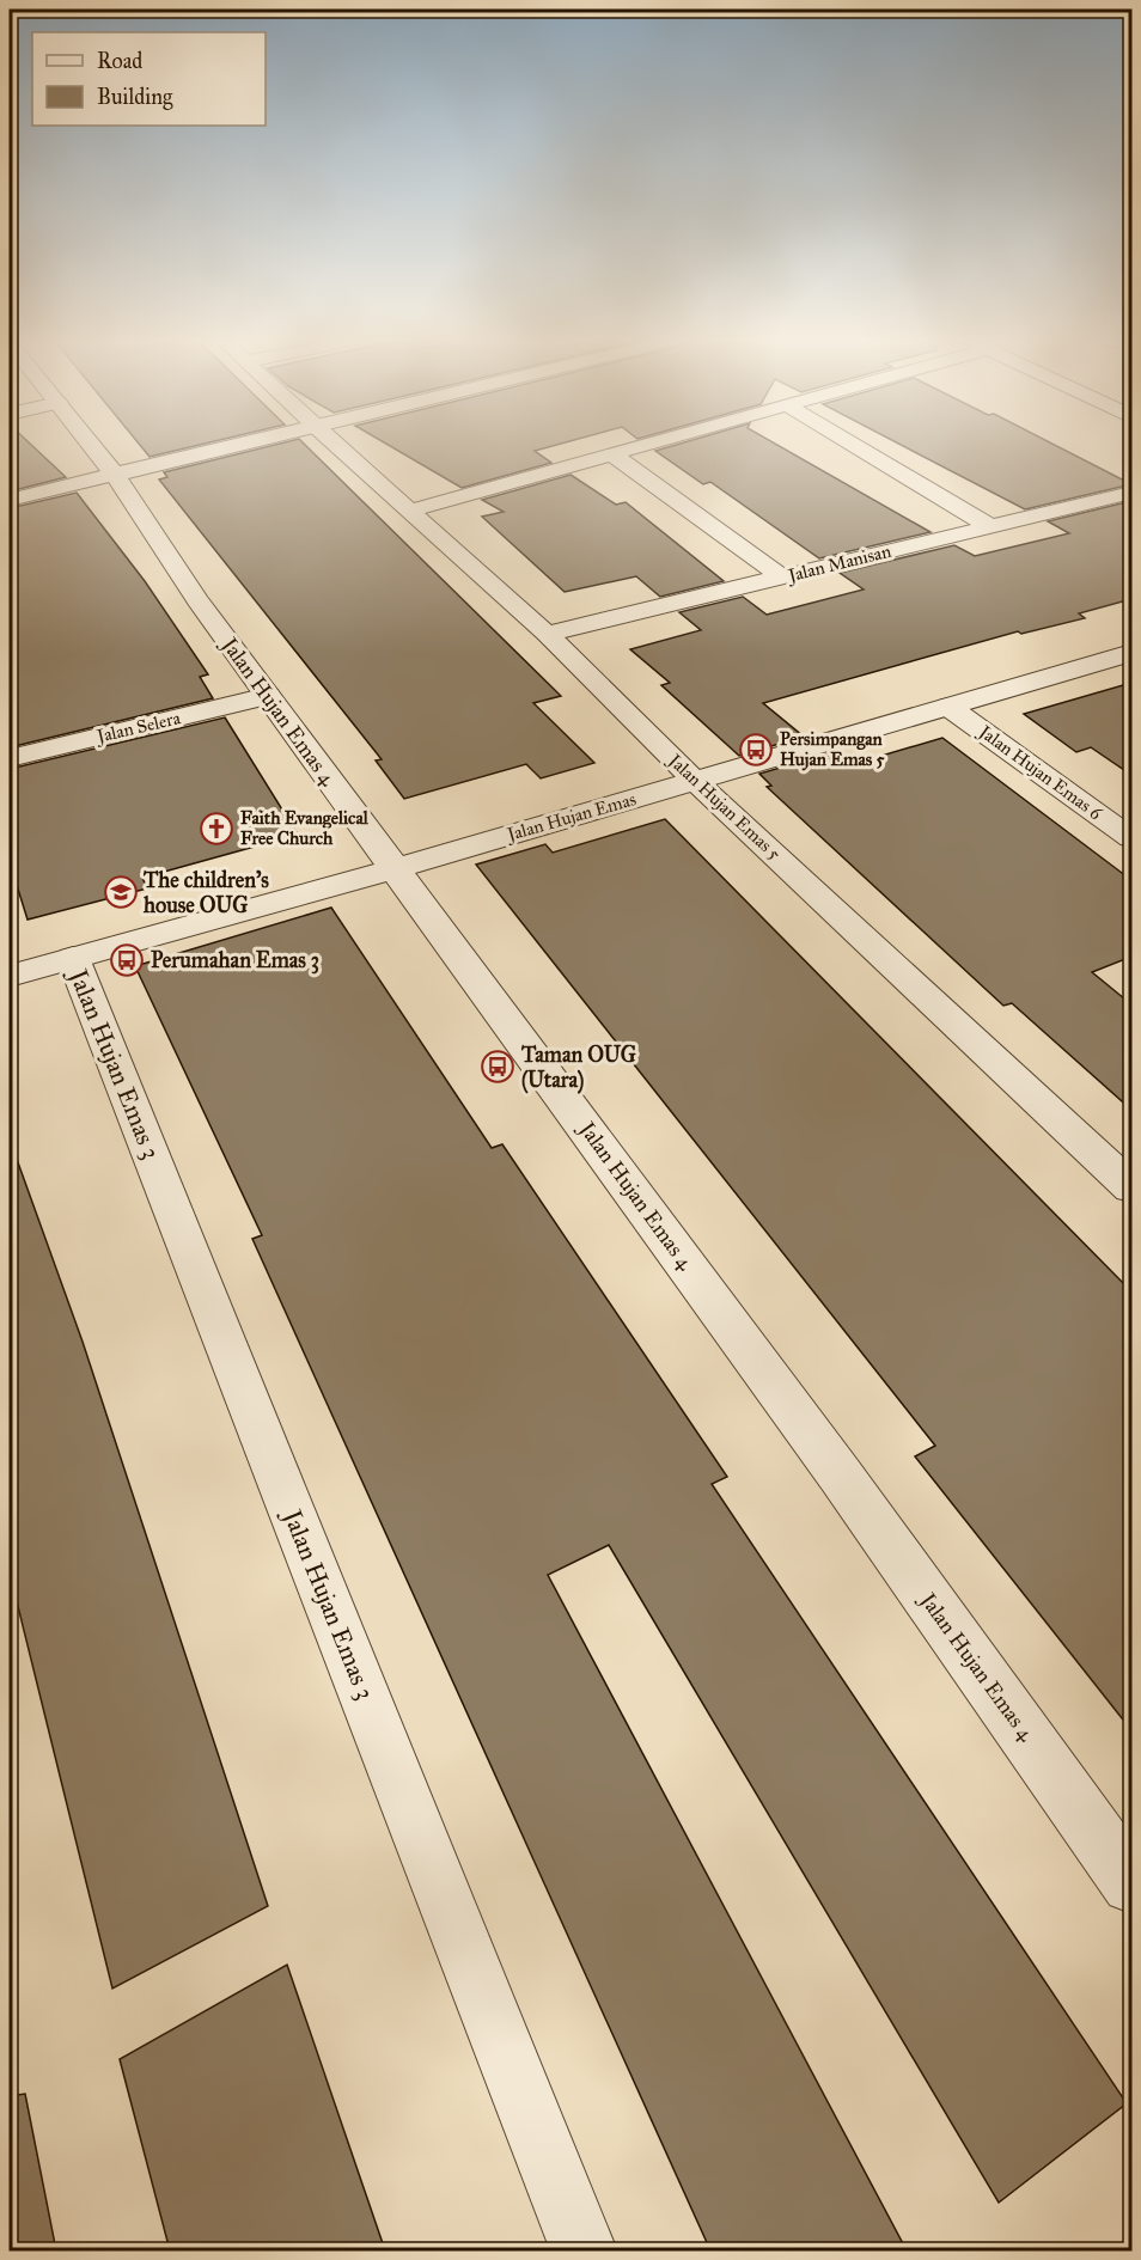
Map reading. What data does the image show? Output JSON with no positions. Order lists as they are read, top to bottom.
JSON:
{
  "streets": {
    "street": [
      "Jalan Manisan",
      "Jalan Hujan Emas 4",
      "Jalan Selera",
      "Jalan Hujan Emas 6",
      "Jalan Hujan Emas 5",
      "Jalan Hujan Emas",
      "Jalan Hujan Emas 3"
    ]
  },
  "crossings": [
    ["Jalan Manisan", "Jalan Hujan Emas 5"],
    ["Jalan Hujan Emas 4", "Jalan Selera"],
    ["Jalan Hujan Emas 4", "Jalan Hujan Emas"],
    ["Jalan Hujan Emas 6", "Jalan Hujan Emas"],
    ["Jalan Hujan Emas 5", "Jalan Hujan Emas"],
    ["Jalan Hujan Emas", "Jalan Hujan Emas 3"]
  ],
  "places": {
    "bus stop": ["Persimpangan Hujan Emas 5", "Perumahan Emas 3", "Taman OUG (Utara)"],
    "church": ["Faith Evangelical Free Church"],
    "school or university": ["The children's house OUG"]
  },
  "legend": ["Road", "Building"]
}
